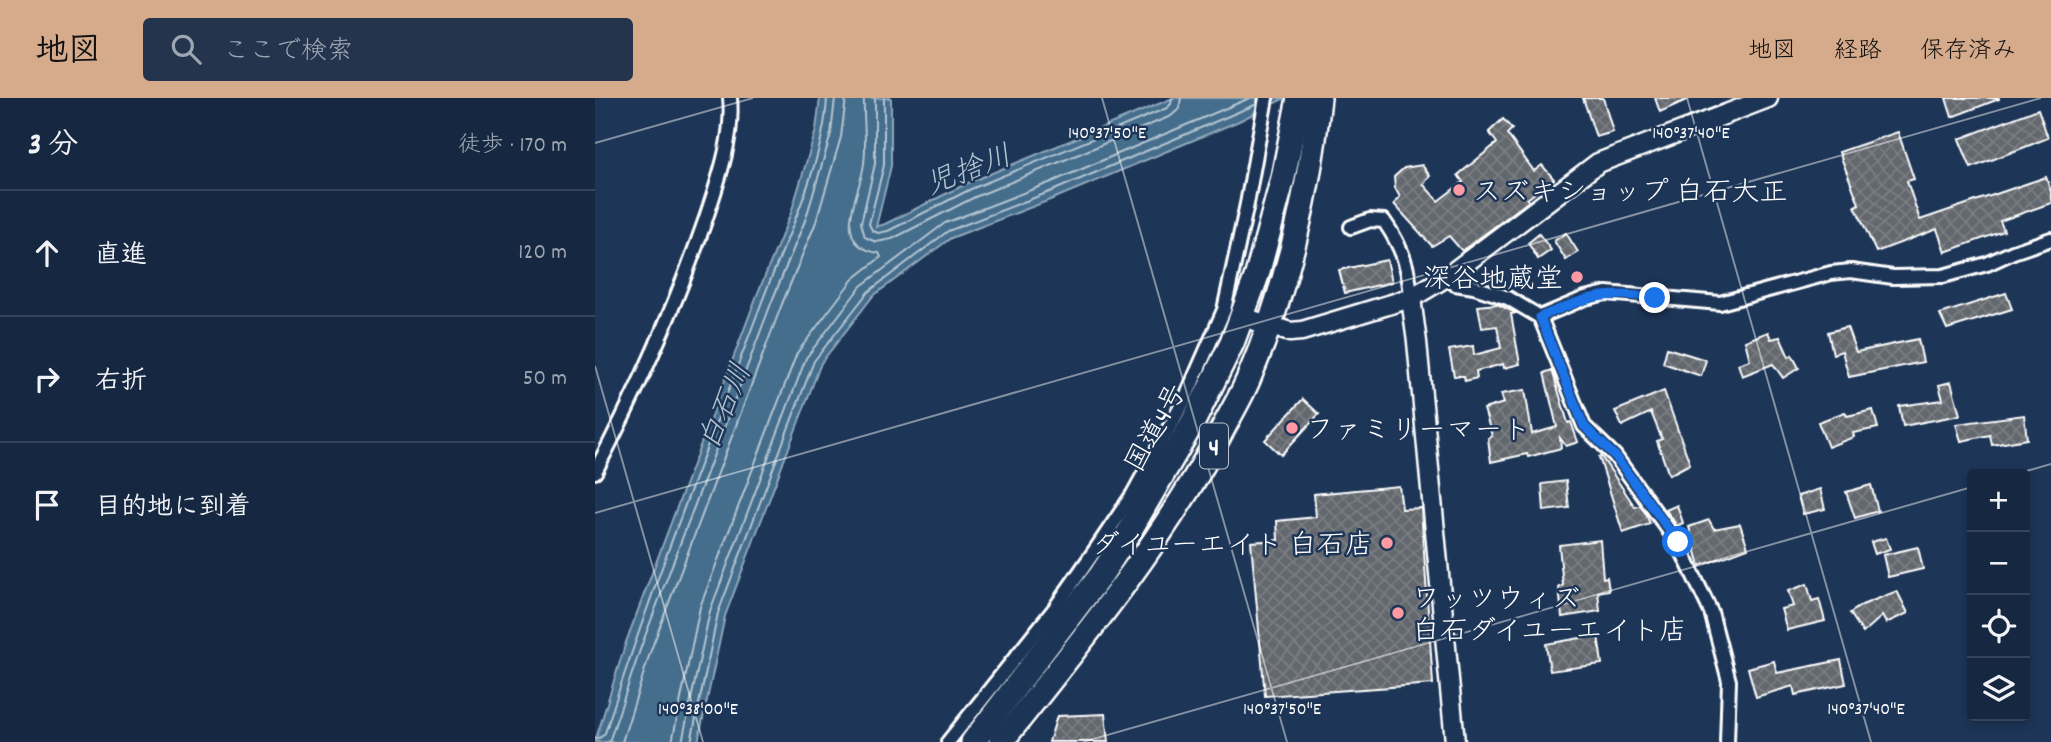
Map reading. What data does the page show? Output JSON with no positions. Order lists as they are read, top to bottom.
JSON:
{
  "streets": {
    "highway": ["国道4号", "4"]
  },
  "water": ["児捨川", "白石川"],
  "places": [
    "スズキショップ 白石大正",
    "深谷地蔵堂",
    "ファミリーマート",
    "ダイユーエイト 白石店",
    "ワッツウィズ 白石ダイユーエイト店"
  ],
  "page": {
    "header": "地図",
    "search": "ここで検索",
    "nav": ["地図", "経路", "保存済み"],
    "heading": ["3 分", "徒歩 · 170 m"],
    "list": [
      ["直進", "120 m"],
      ["右折", "50 m"],
      "目的地に到着"
    ],
    "map_buttons": ["+", "−"]
  },
  "coordinates": ["140°37'50\"E", "140°37'40\"E", "140°38'00\"E"]
}
